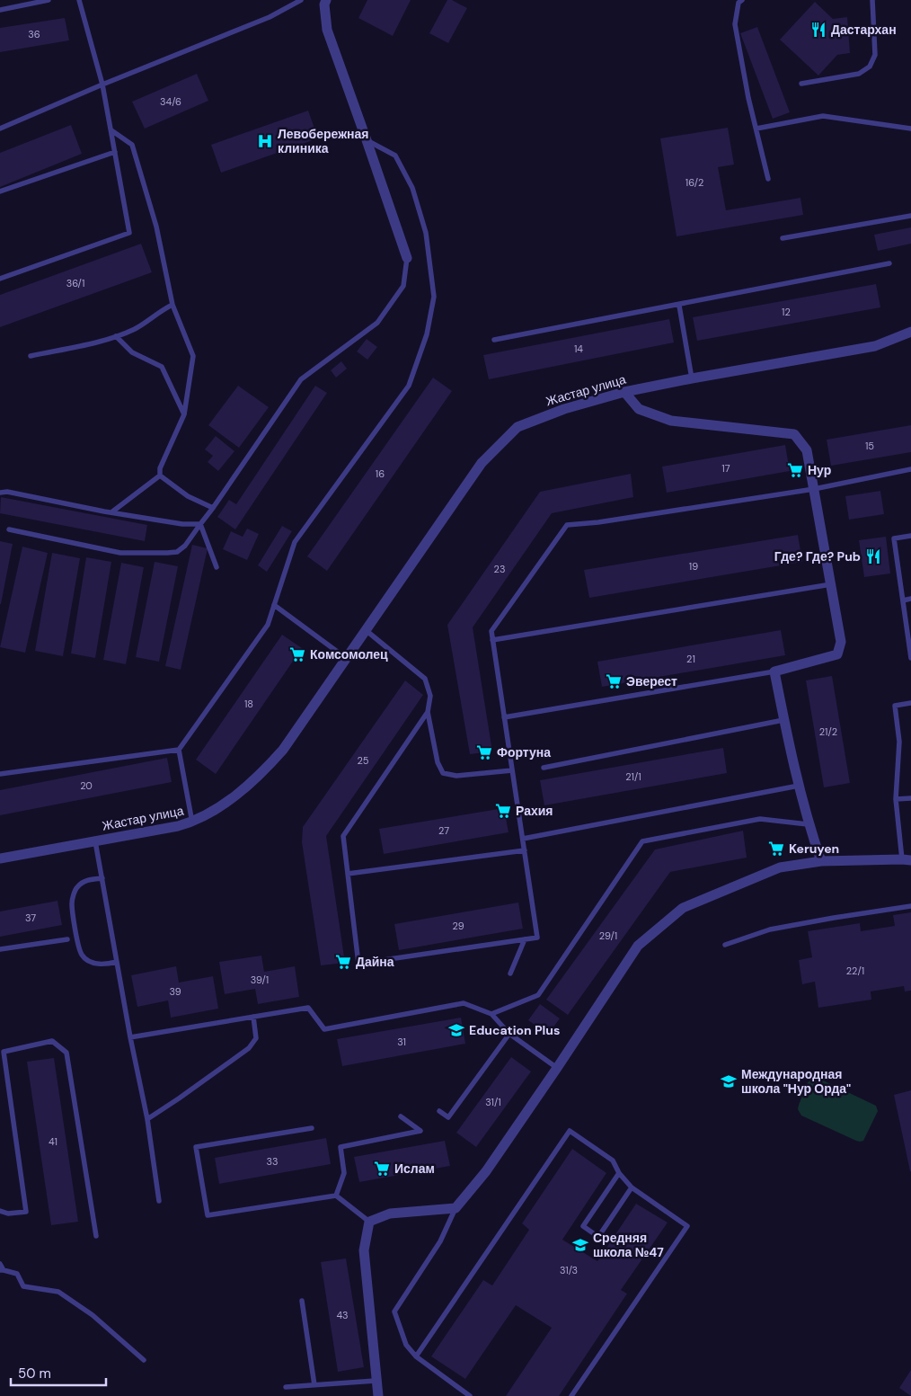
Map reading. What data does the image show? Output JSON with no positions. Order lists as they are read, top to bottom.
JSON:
{
  "streets": {
    "street": ["Жастар улица"]
  },
  "places": {
    "restaurant": ["Дастархан", "Где? Где? Pub"],
    "hospital": ["Левобережная клиника"],
    "supermarket": [
      "Нур",
      "Комсомолец",
      "Эверест",
      "Фортуна",
      "Рахия",
      "Keruyen",
      "Дайна",
      "Ислам"
    ],
    "school or university": ["Education Plus", "Международная школа \"Нур Орда\"", "Средняя школа №47"]
  },
  "house_numbers": [
    "36",
    "34/6",
    "16/2",
    "36/1",
    "12",
    "14",
    "15",
    "17",
    "16",
    "19",
    "23",
    "21",
    "18",
    "21/2",
    "25",
    "21/1",
    "20",
    "27",
    "37",
    "29",
    "29/1",
    "22/1",
    "39/1",
    "39",
    "31",
    "31/1",
    "41",
    "33",
    "31/3",
    "43"
  ],
  "scale_bar": "50 m"
}
